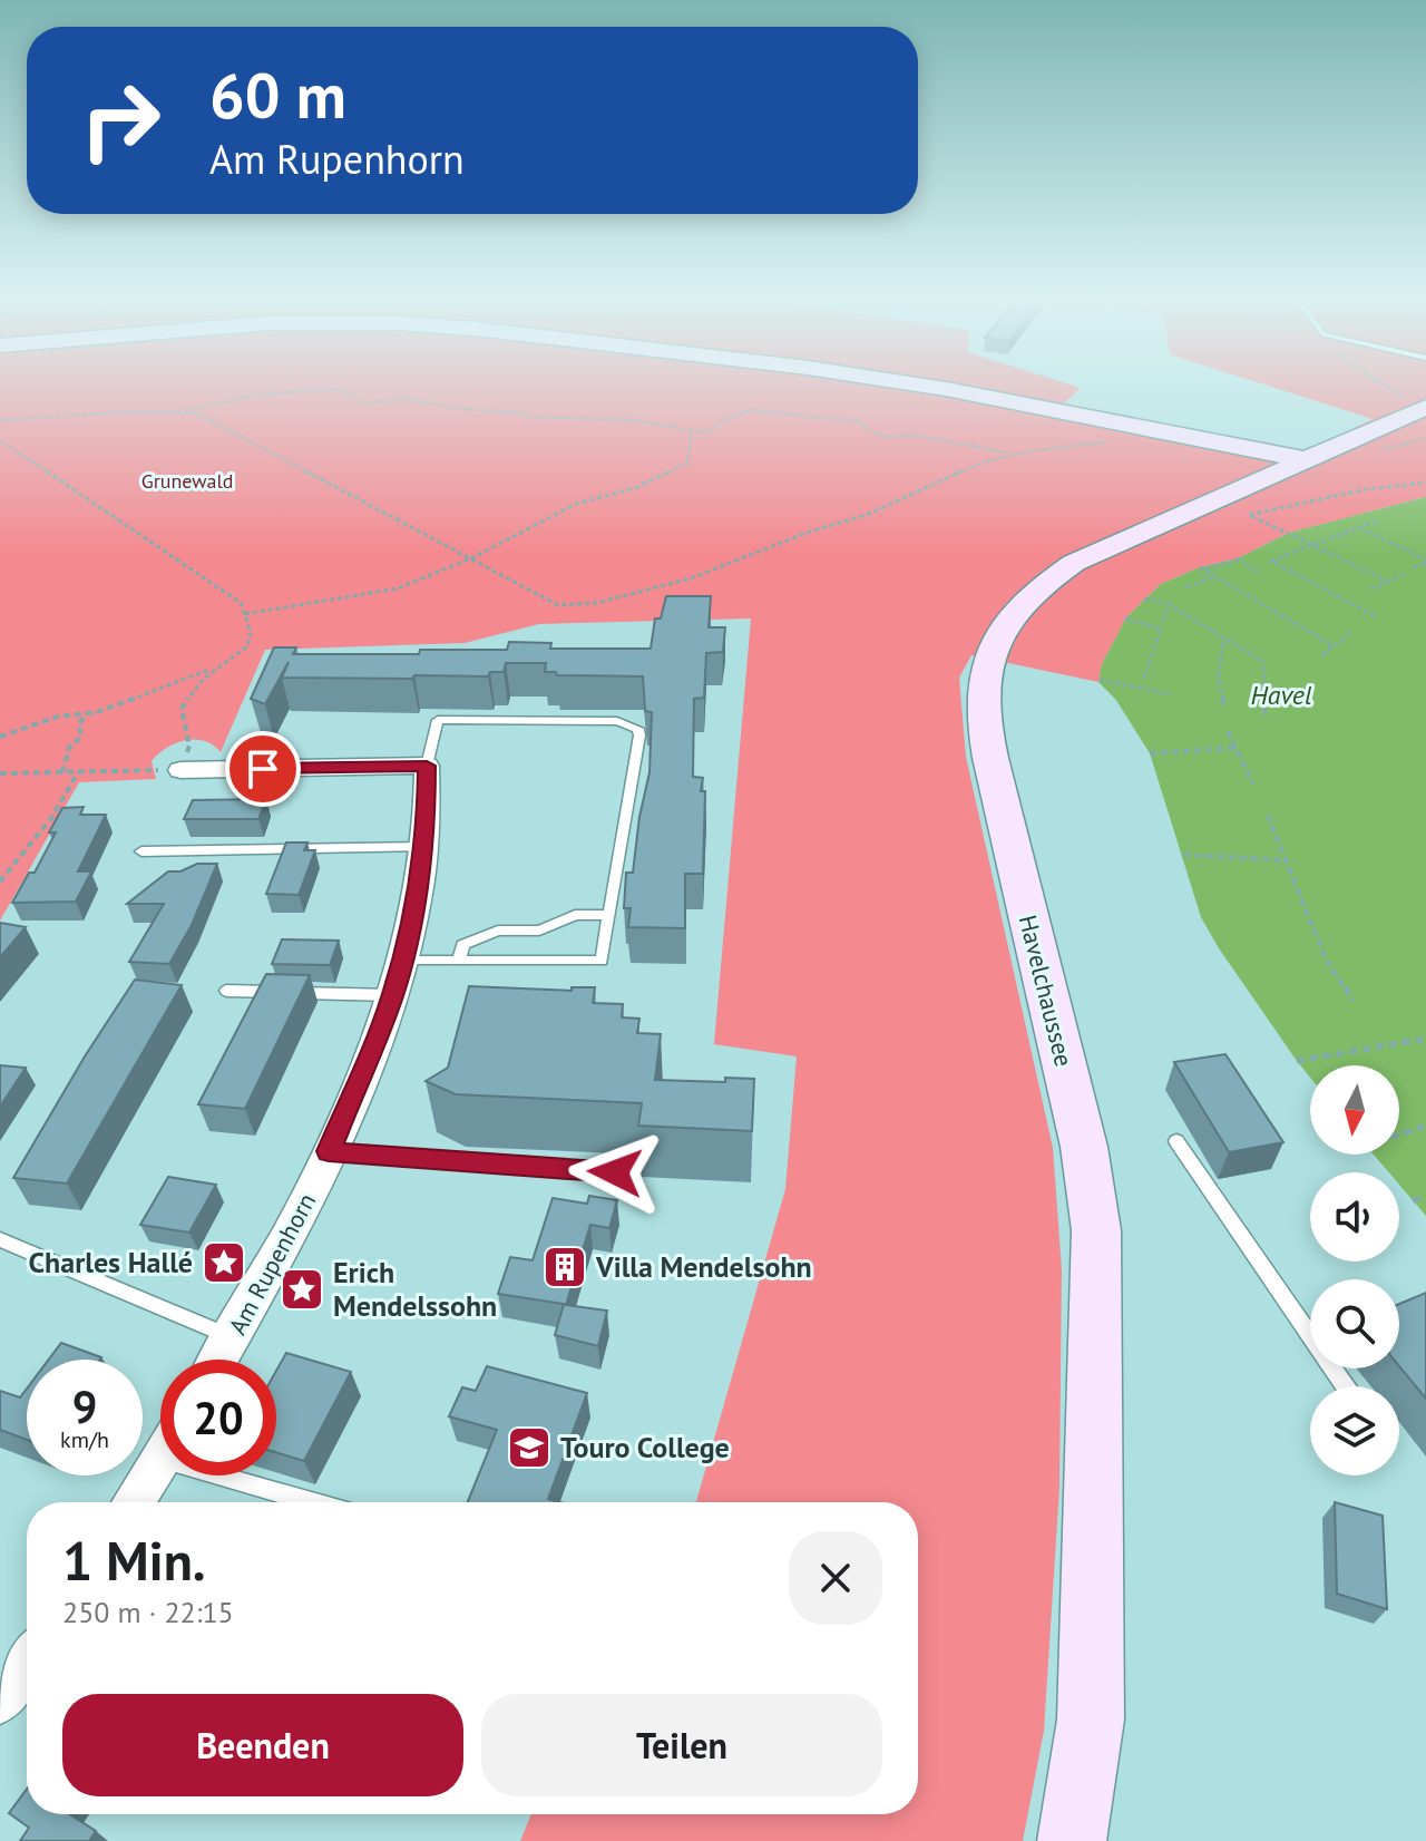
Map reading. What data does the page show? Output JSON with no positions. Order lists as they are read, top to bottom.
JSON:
{
  "streets": {
    "street": ["Havelchaussee", "Am Rupenhorn"]
  },
  "water": ["Havel"],
  "parks": ["Grunewald"],
  "places": {
    "place": ["Charles Hallé", "Erich Mendelssohn"],
    "building": ["Villa Mendelsohn"],
    "school or university": ["Touro College"]
  },
  "north": "bottom",
  "page": {
    "turn": ["60 m", "Am Rupenhorn"],
    "speed": "9 km/h",
    "limit": "20",
    "heading": ["1 Min.", "250 m · 22:15"],
    "buttons": ["Beenden", "Teilen"]
  }
}
